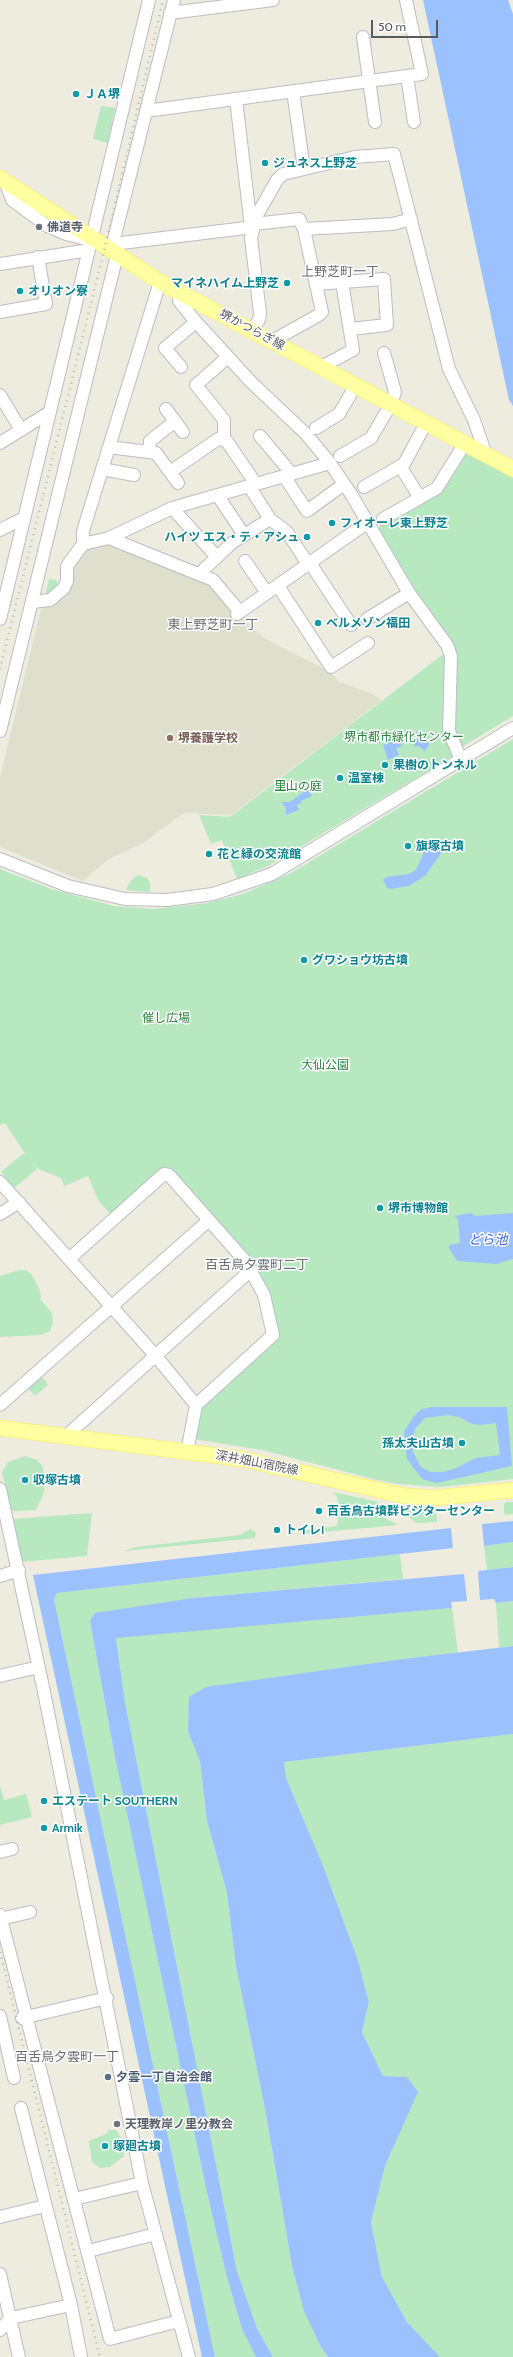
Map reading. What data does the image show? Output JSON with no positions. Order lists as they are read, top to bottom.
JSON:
{
  "streets": {
    "main road": ["堺かつらぎ線", "深井畑山宿院線"]
  },
  "districts": [
    "上野芝町一丁",
    "東上野芝町一丁",
    "百舌鳥夕雲町二丁",
    "百舌鳥夕雲町一丁"
  ],
  "water": ["どら池"],
  "parks": [
    "堺市都市緑化センター",
    "里山の庭",
    "催し広場",
    "大仙公園"
  ],
  "places": [
    "ＪＡ堺",
    "ジュネス上野芝",
    "佛道寺",
    "マイネハイム上野芝",
    "オリオン寮",
    "フィオーレ東上野芝",
    "ハイツ エス・テ・アシュ",
    "ベルメゾン福田",
    "堺養護学校",
    "果樹のトンネル",
    "温室棟",
    "旗塚古墳",
    "花と緑の交流館",
    "グワショウ坊古墳",
    "堺市博物館",
    "孫太夫山古墳",
    "収塚古墳",
    "百舌鳥古墳群ビジターセンター",
    "トイレI",
    "エステート SOUTHERN",
    "Armik",
    "夕雲一丁自治会館",
    "天理教岸ノ里分教会",
    "塚廻古墳"
  ],
  "scale_bar": "50 m"
}
